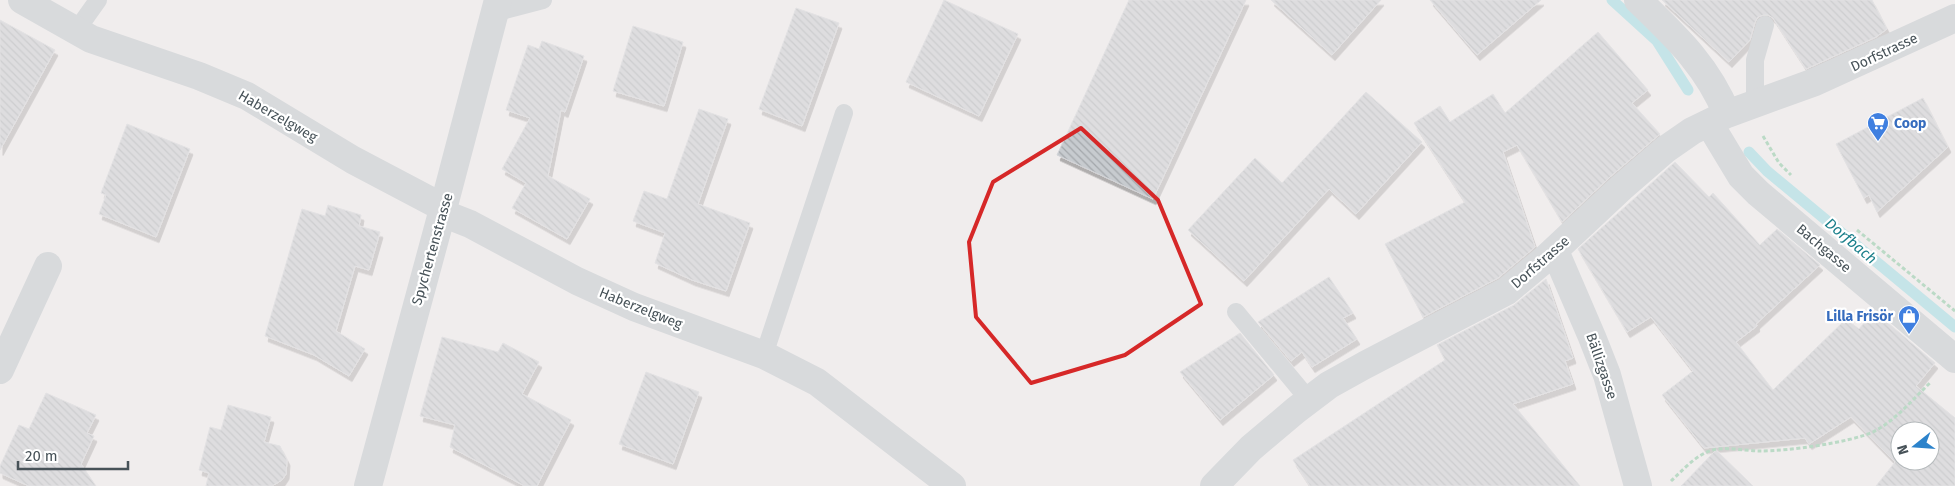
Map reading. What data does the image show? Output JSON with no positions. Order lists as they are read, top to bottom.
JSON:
{
  "streets": {
    "street": [
      "Dorfstrasse",
      "Haberzelgweg",
      "Bachgasse",
      "Spychertenstrasse",
      "Bällizgasse"
    ]
  },
  "crossings": [
    ["Dorfstrasse", "Bachgasse"],
    ["Dorfstrasse", "Bällizgasse"],
    ["Haberzelgweg", "Spychertenstrasse"]
  ],
  "water": ["Dorfbach"],
  "places": {
    "supermarket": ["Coop"],
    "shop": ["Lilla Frisör"]
  },
  "scale_bar": "20 m",
  "north": "left"
}
